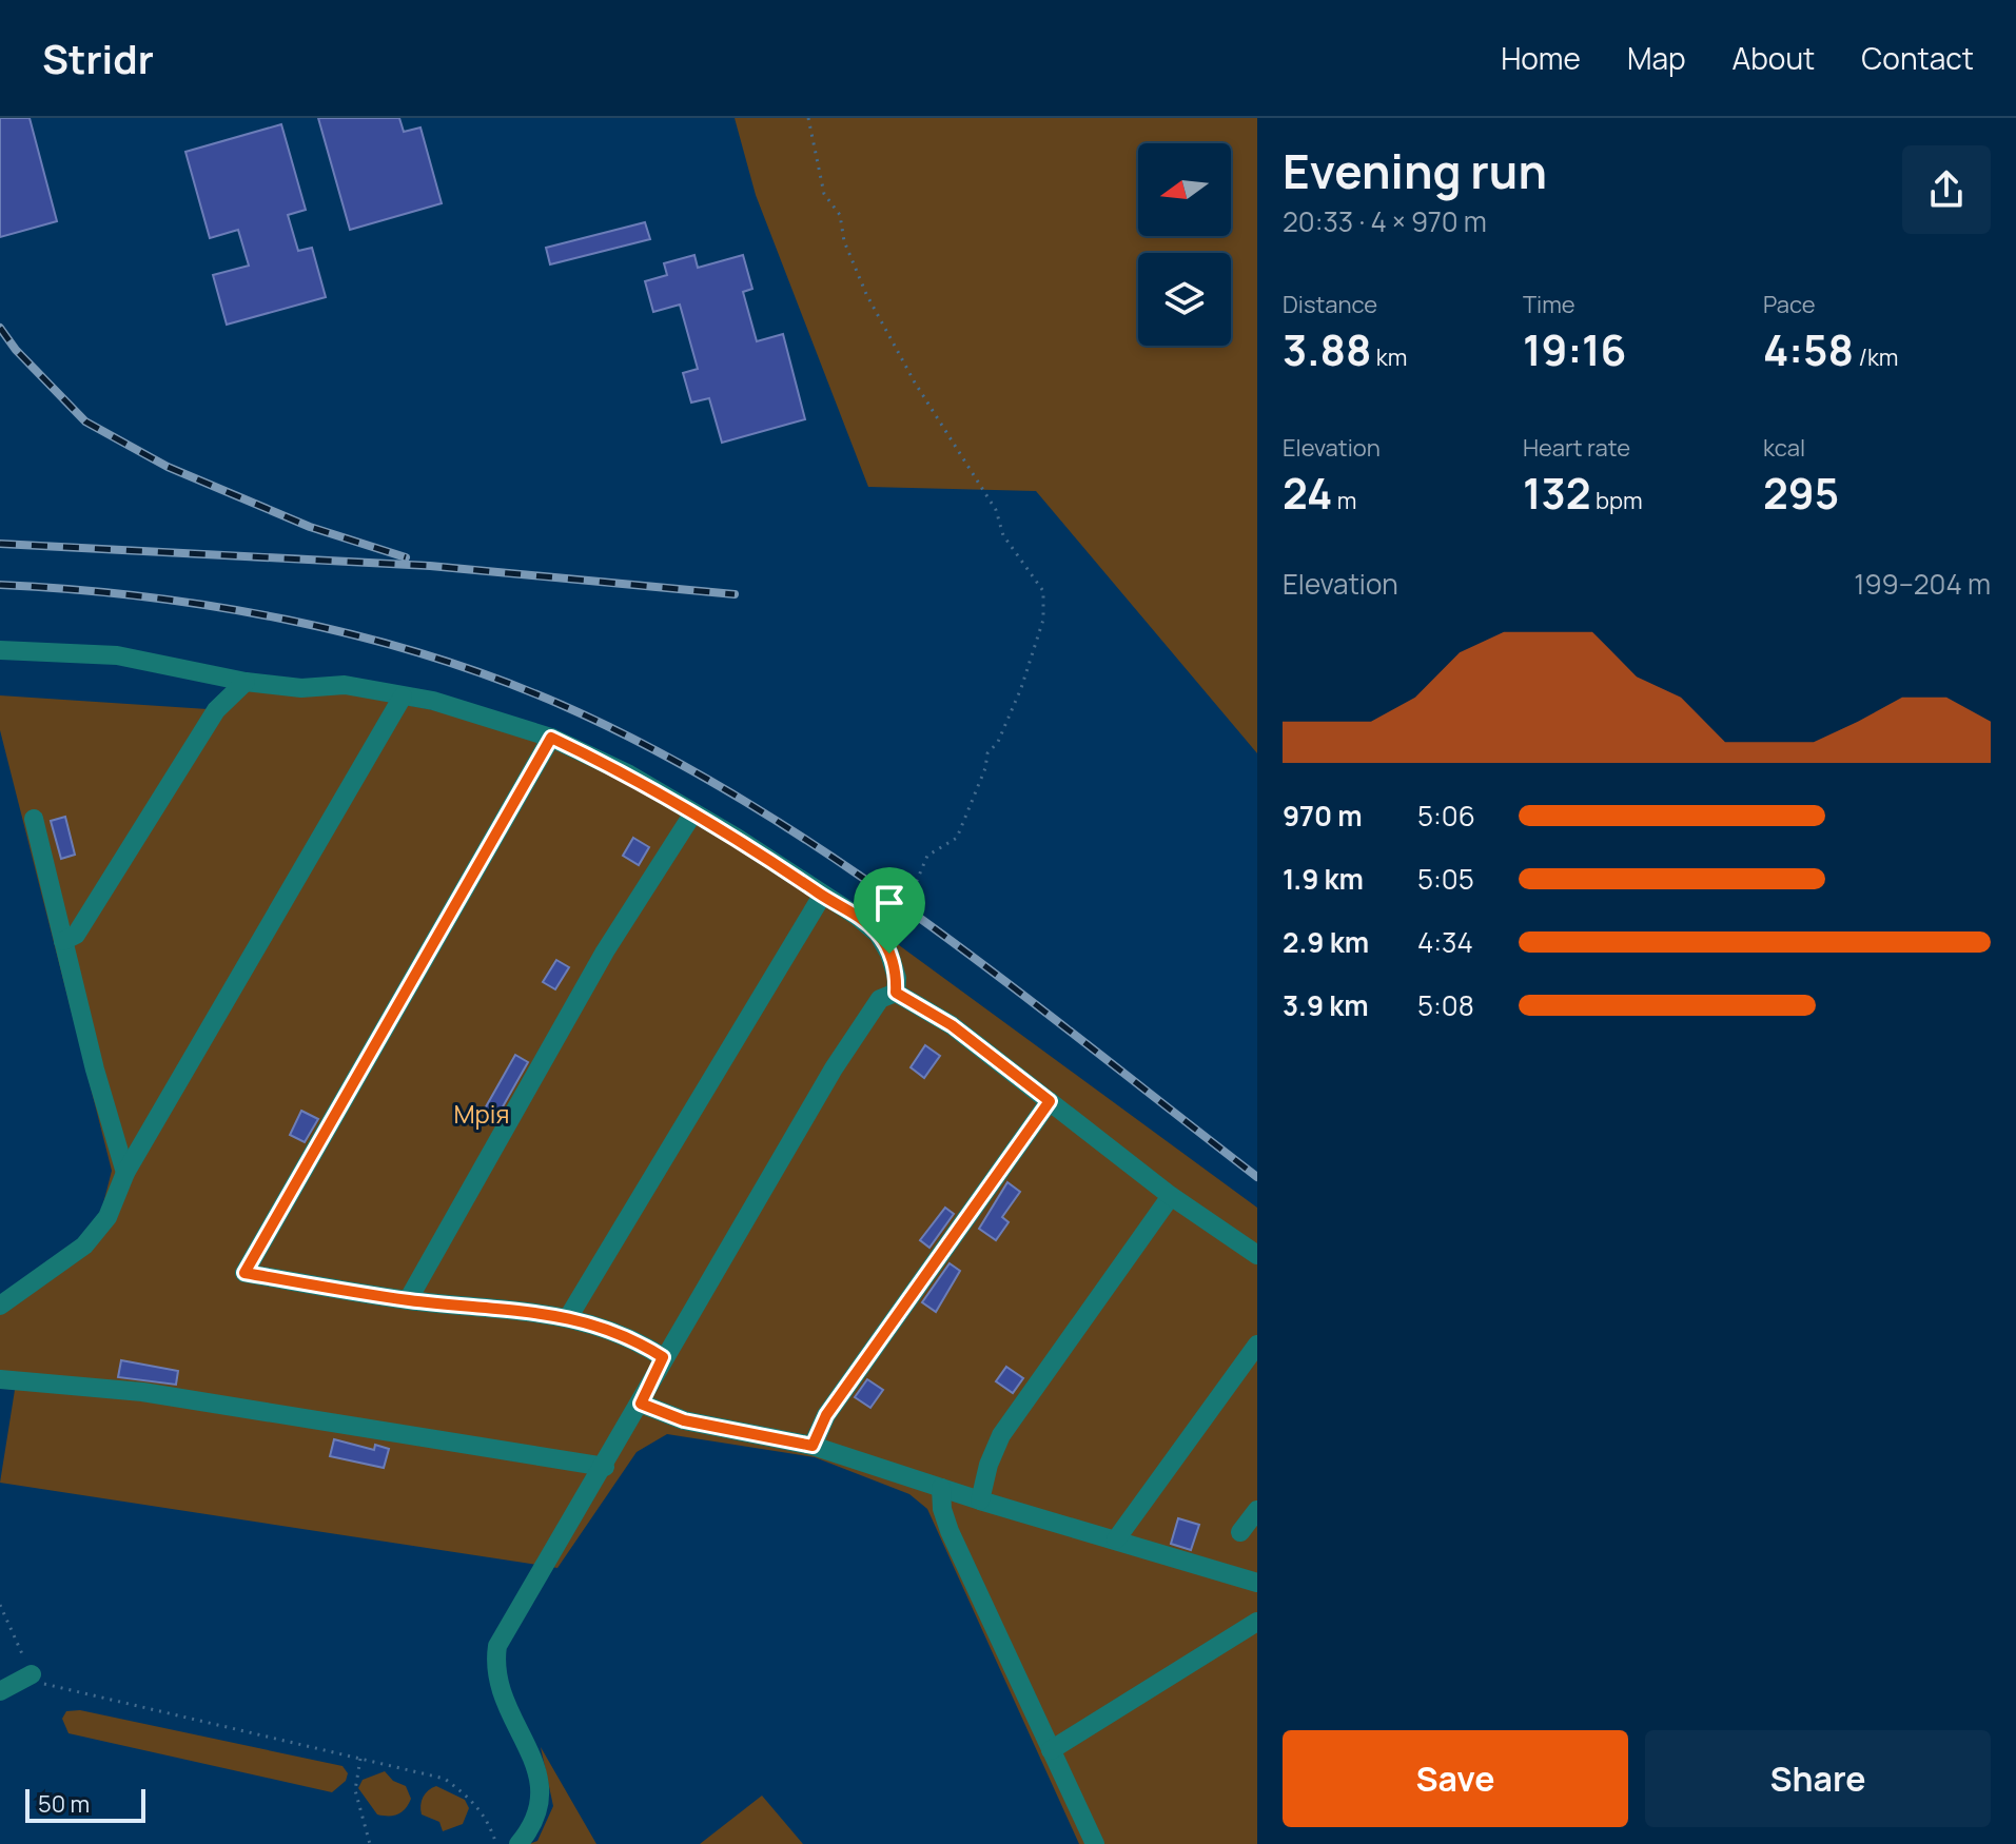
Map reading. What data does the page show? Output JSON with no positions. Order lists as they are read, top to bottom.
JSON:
{
  "parks": ["Мрія"],
  "scale_bar": "50 m",
  "north": "left",
  "page": {
    "header": "Stridr",
    "nav": [
      "Home",
      "Map",
      "About",
      "Contact"
    ],
    "heading": ["Evening run", "20:33 · 4 × 970 m"],
    "stats": [
      ["Distance", "3.88 km"],
      ["Time", "19:16"],
      ["Pace", "4:58 /km"],
      ["Elevation", "24 m"],
      ["Heart rate", "132 bpm"],
      ["kcal", "295"]
    ],
    "chart": ["Elevation", "199–204 m"],
    "list": [
      {
        "name": "970 m",
        "note": "5:06"
      },
      {
        "name": "1.9 km",
        "note": "5:05"
      },
      {
        "name": "2.9 km",
        "note": "4:34"
      },
      {
        "name": "3.9 km",
        "note": "5:08"
      }
    ],
    "buttons": ["Save", "Share"],
    "scale": "50 m"
  }
}
